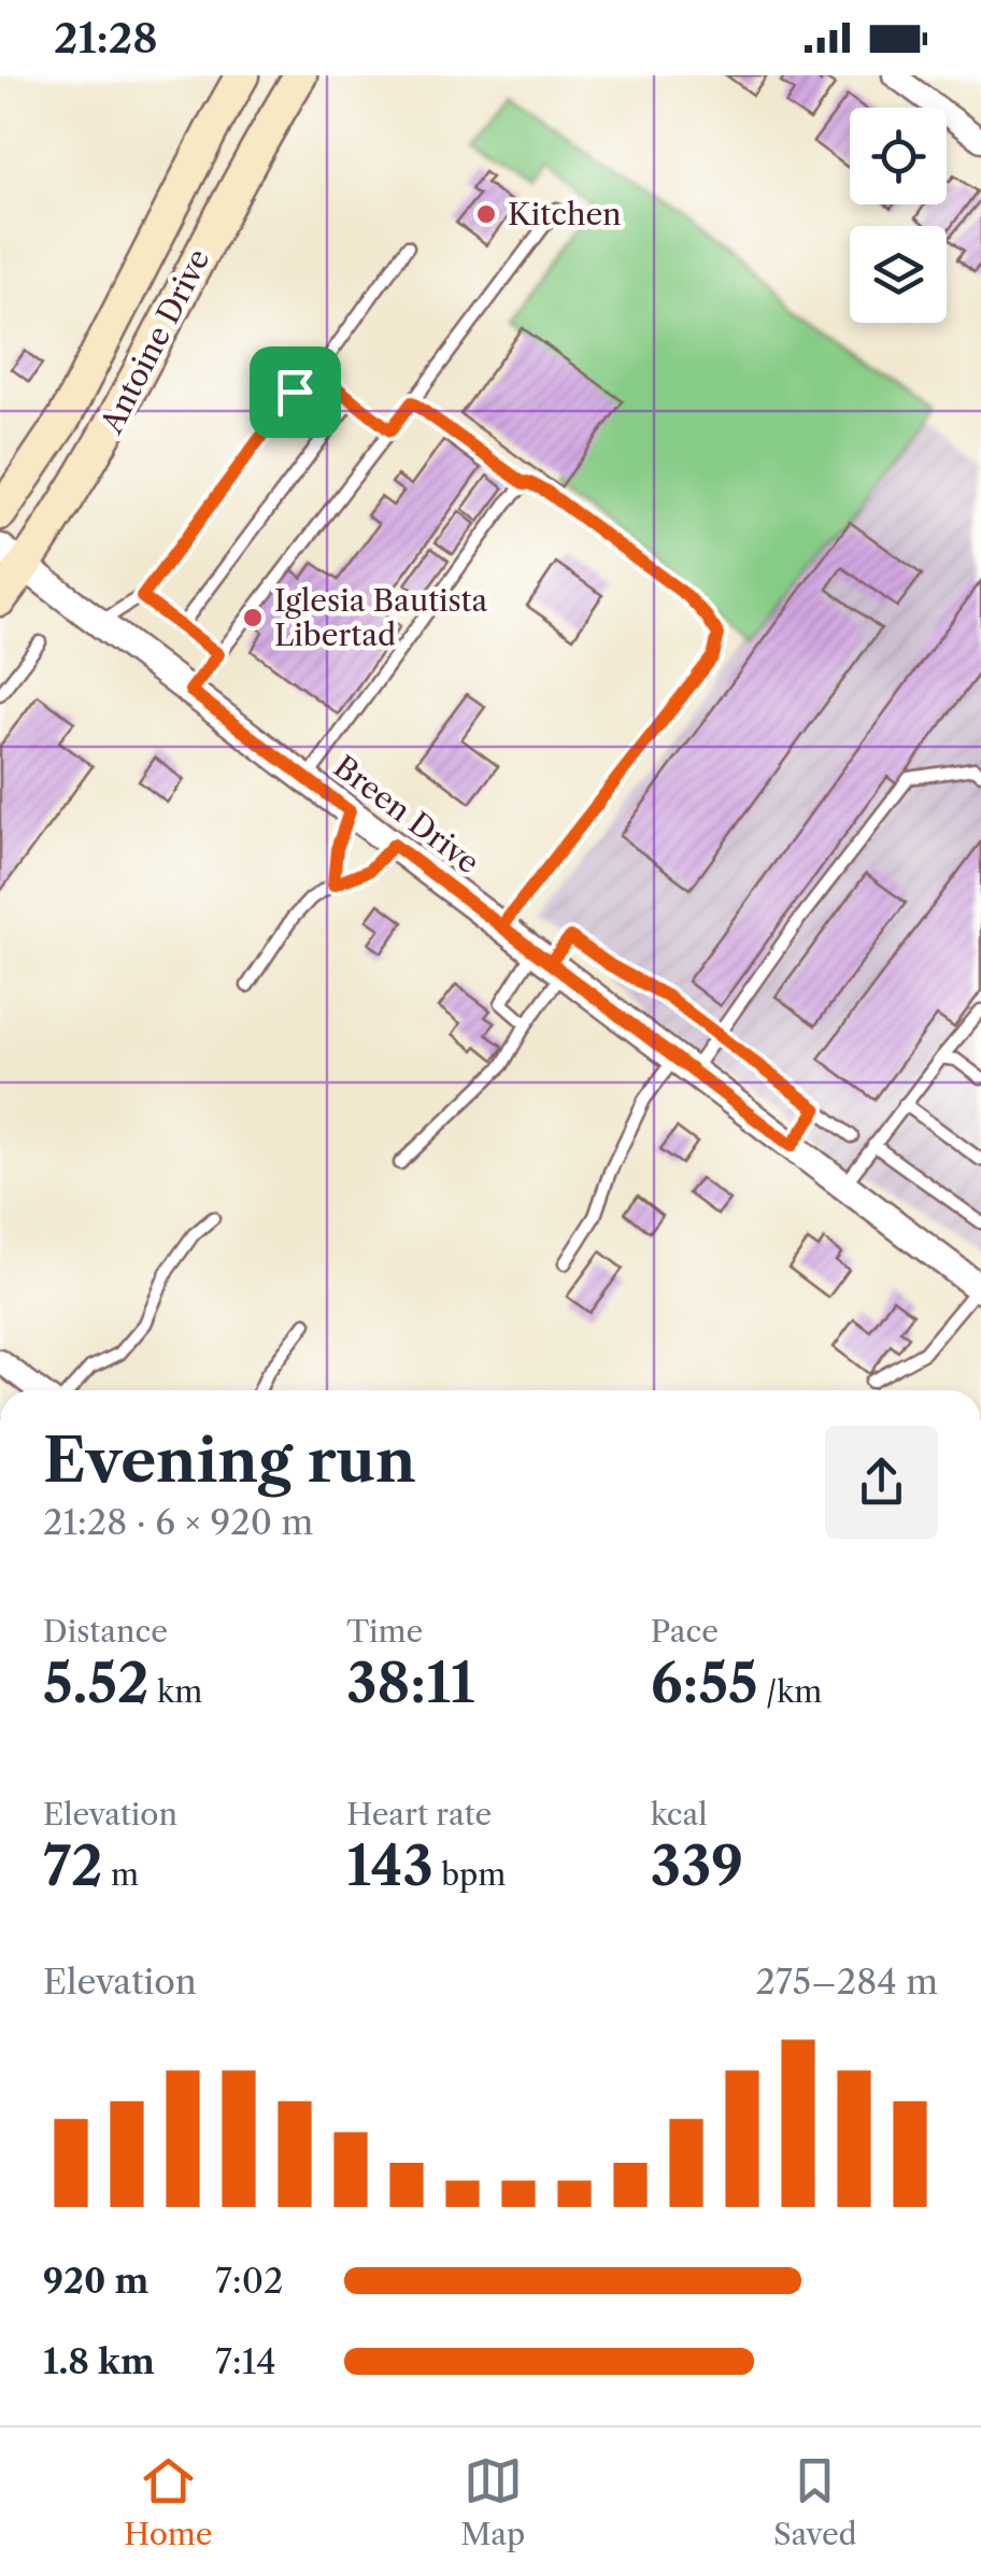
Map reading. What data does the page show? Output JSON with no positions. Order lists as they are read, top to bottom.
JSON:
{
  "streets": {
    "main road": ["Antoine Drive"],
    "street": ["Breen Drive"]
  },
  "crossings": [
    ["Antoine Drive", "Breen Drive"]
  ],
  "places": ["Kitchen", "Iglesia Bautista Libertad"],
  "page": {
    "status": "21:28",
    "heading": ["Evening run", "21:28 · 6 × 920 m"],
    "stats": [
      ["Distance", "5.52 km"],
      ["Time", "38:11"],
      ["Pace", "6:55 /km"],
      ["Elevation", "72 m"],
      ["Heart rate", "143 bpm"],
      ["kcal", "339"]
    ],
    "chart": ["Elevation", "275–284 m"],
    "list": [
      {
        "name": "920 m",
        "note": "7:02"
      },
      {
        "name": "1.8 km",
        "note": "7:14"
      }
    ],
    "tabs": ["Home", "Map", "Saved"]
  }
}
